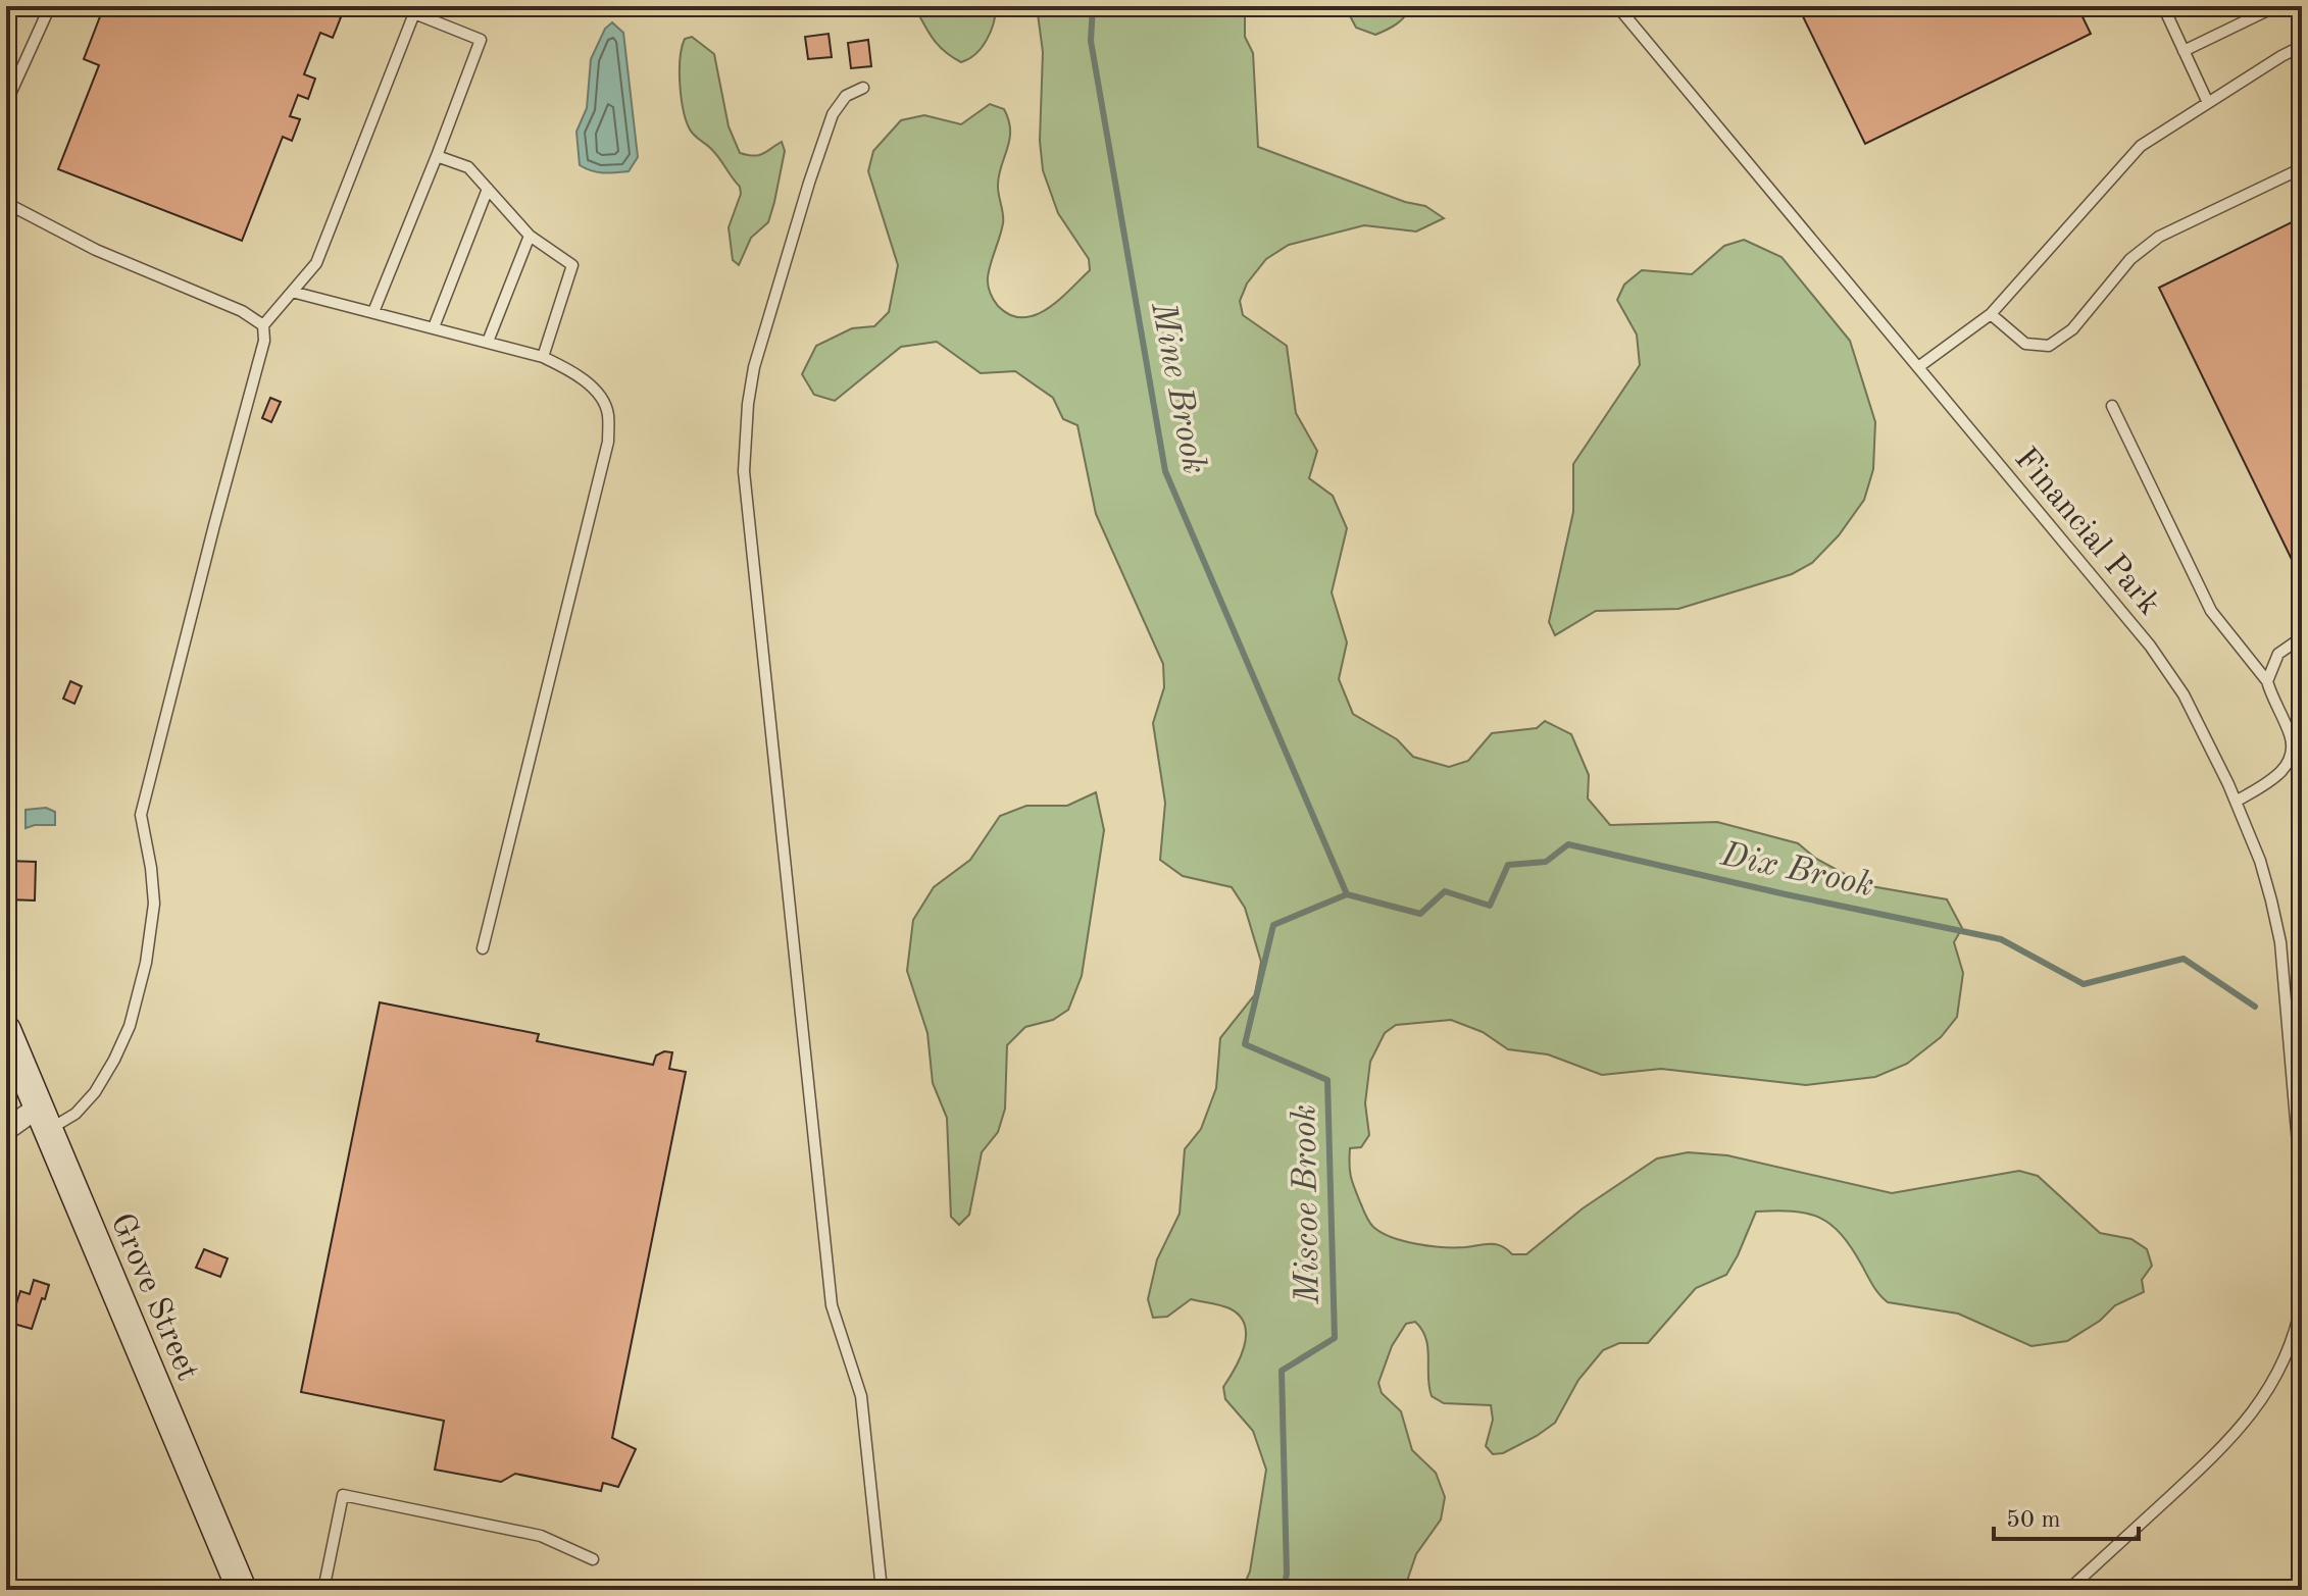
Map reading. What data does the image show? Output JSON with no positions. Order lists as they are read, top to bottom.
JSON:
{
  "streets": {
    "main road": ["Grove Street"],
    "lane": ["Financial Park"]
  },
  "water": ["Mine Brook", "Dix Brook", "Miscoe Brook"],
  "scale_bar": "50 m"
}
